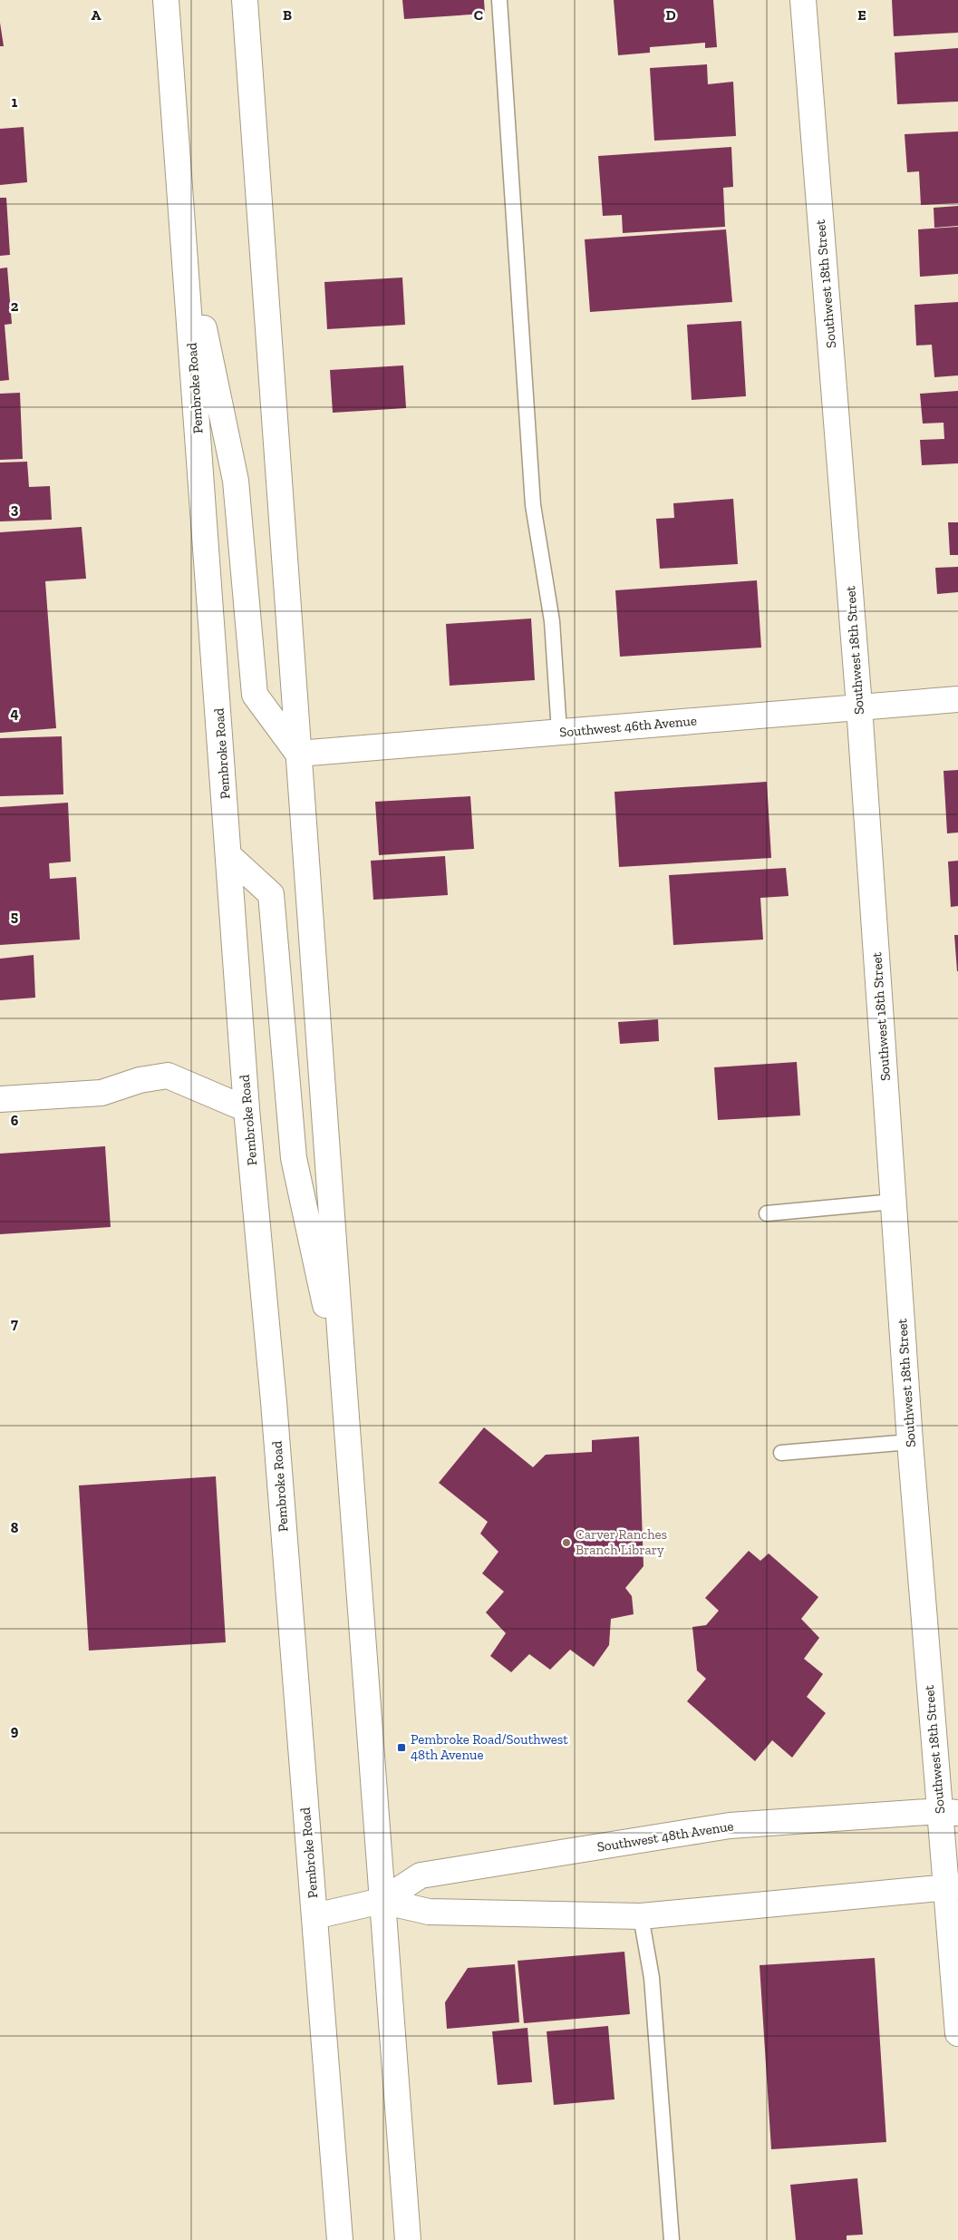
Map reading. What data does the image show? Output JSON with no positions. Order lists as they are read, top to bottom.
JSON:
{
  "streets": {
    "main road": [
      "Southwest 18th Street",
      "Pembroke Road",
      "Southwest 46th Avenue",
      "Southwest 48th Avenue"
    ]
  },
  "crossings": [
    ["Southwest 18th Street", "Southwest 46th Avenue"],
    ["Southwest 18th Street", "Southwest 48th Avenue"],
    ["Pembroke Road", "Southwest 48th Avenue"]
  ],
  "places": {
    "other": ["Carver Ranches Branch Library"],
    "transit": ["Pembroke Road/Southwest 48th Avenue"]
  },
  "grid": {
    "columns": [
      "A",
      "B",
      "C",
      "D",
      "E"
    ],
    "rows": [
      "1",
      "2",
      "3",
      "4",
      "5",
      "6",
      "7",
      "8",
      "9"
    ]
  }
}
